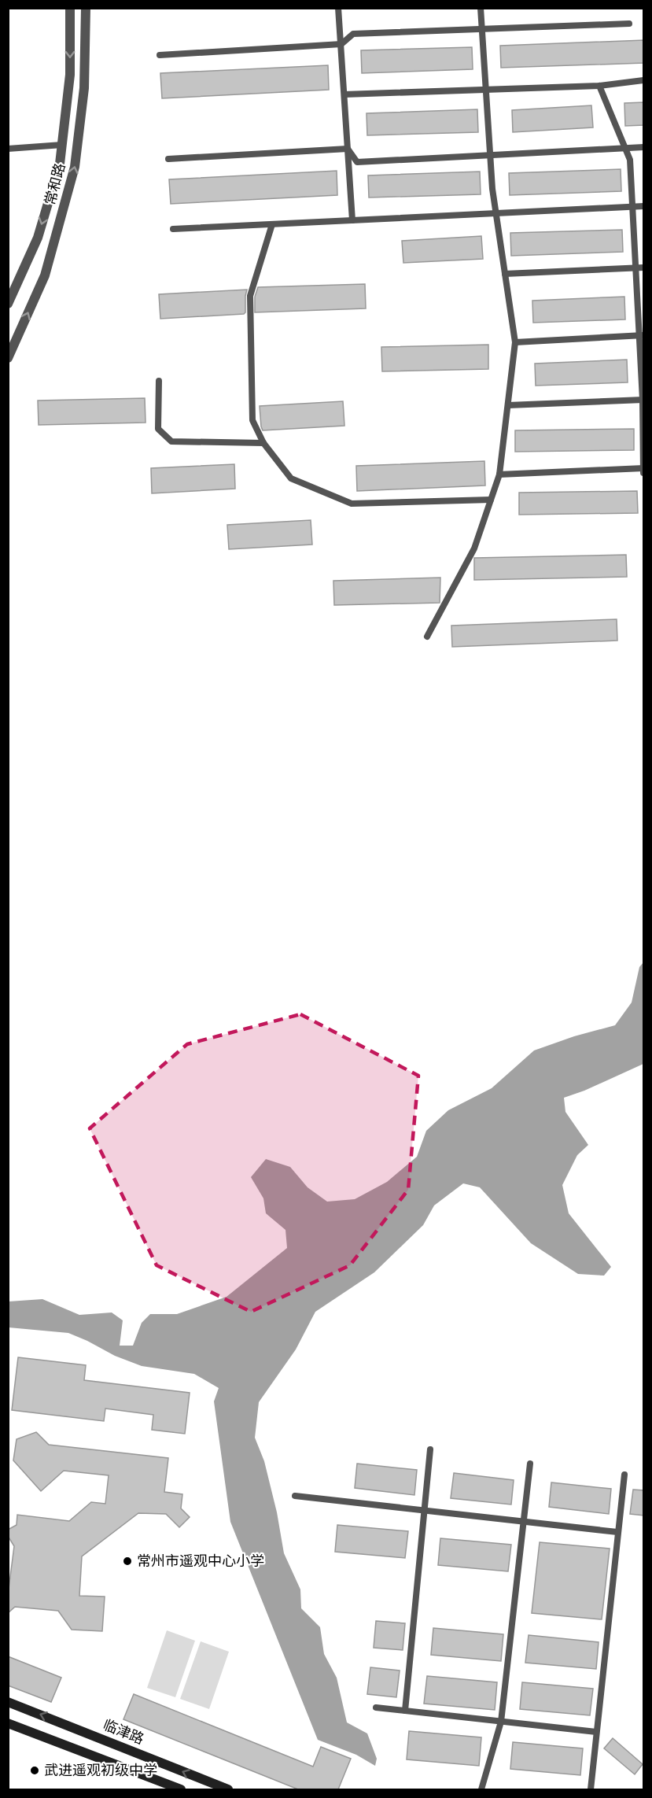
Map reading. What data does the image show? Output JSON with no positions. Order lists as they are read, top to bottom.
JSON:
{
  "streets": {
    "main road": ["临津路"],
    "street": ["常和路"]
  },
  "places": ["常州市遥观中心小学", "武进遥观初级中学"]
}
